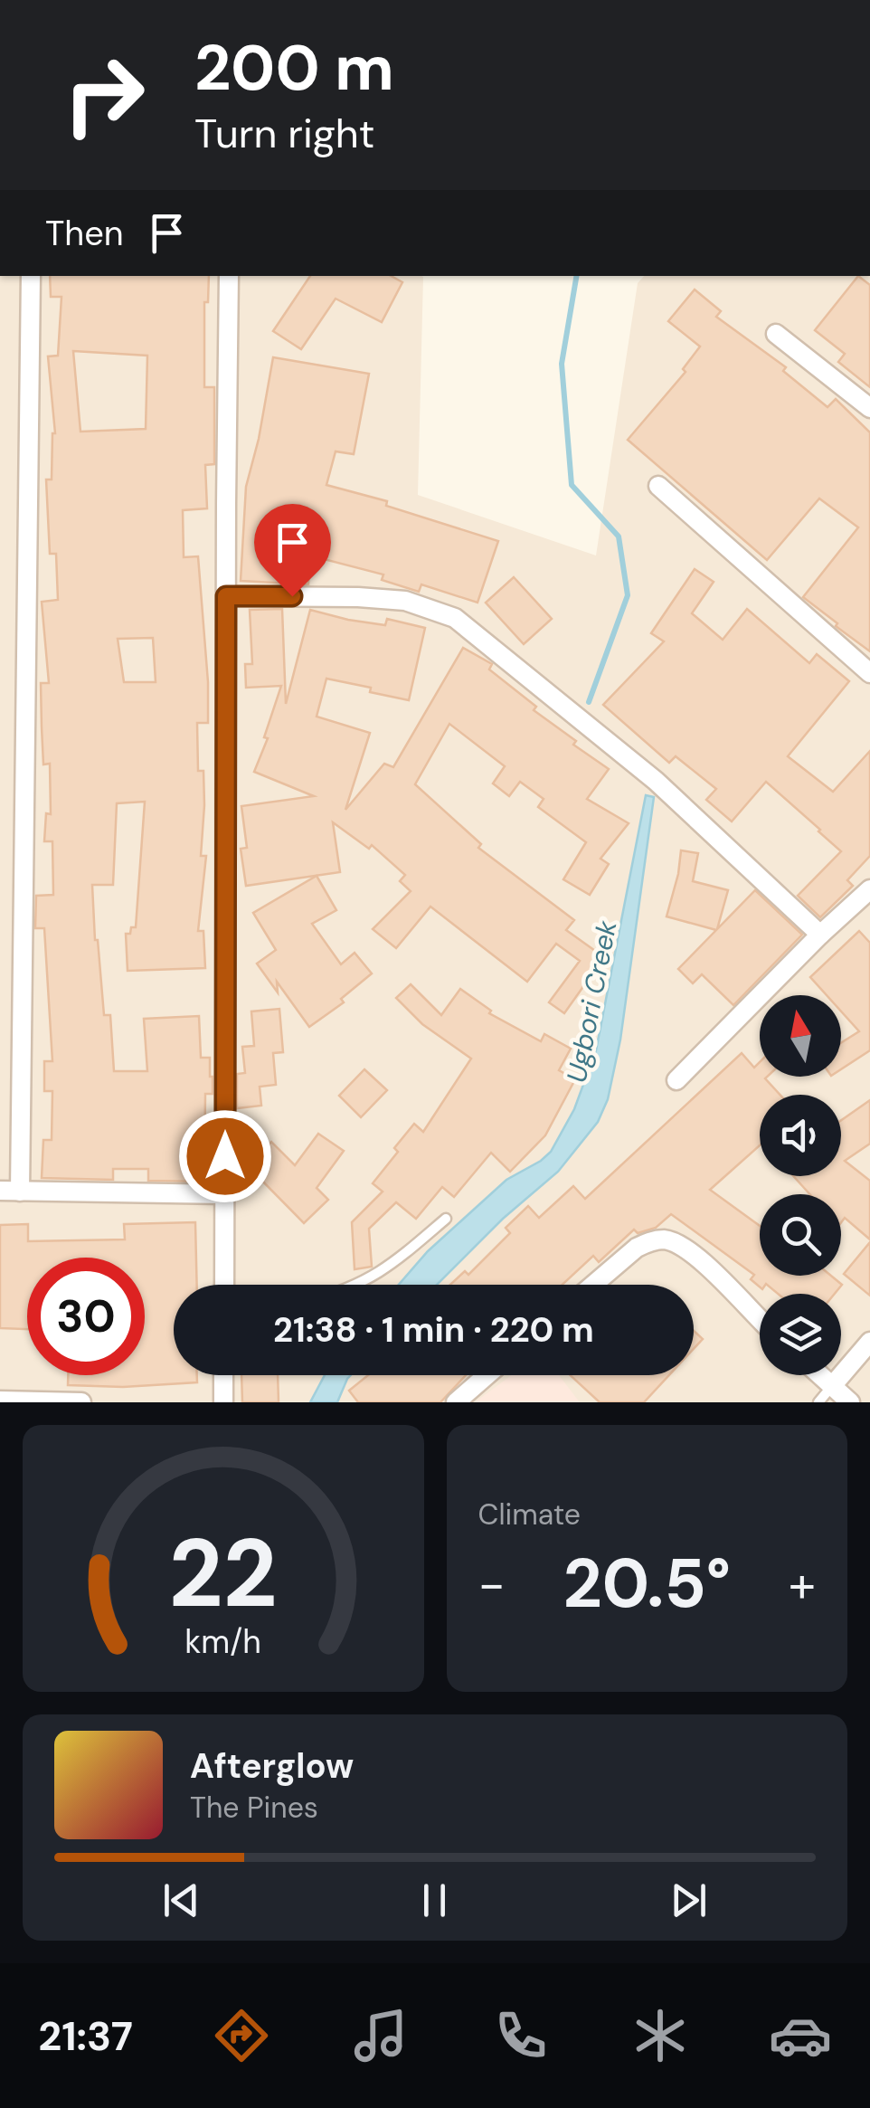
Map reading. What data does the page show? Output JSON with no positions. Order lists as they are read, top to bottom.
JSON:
{
  "water": ["Ugbori Creek"],
  "north": "top",
  "page": {
    "turn": ["200 m", "Turn right"],
    "then": "Then",
    "limit": "30",
    "trip": "21:38 · 1 min · 220 m",
    "tile": "Climate",
    "heat": ["−", "20.5°", "+"],
    "song": ["Afterglow", "The Pines"],
    "tabs": "21:37",
    "gauge": ["22", "km/h"]
  }
}
